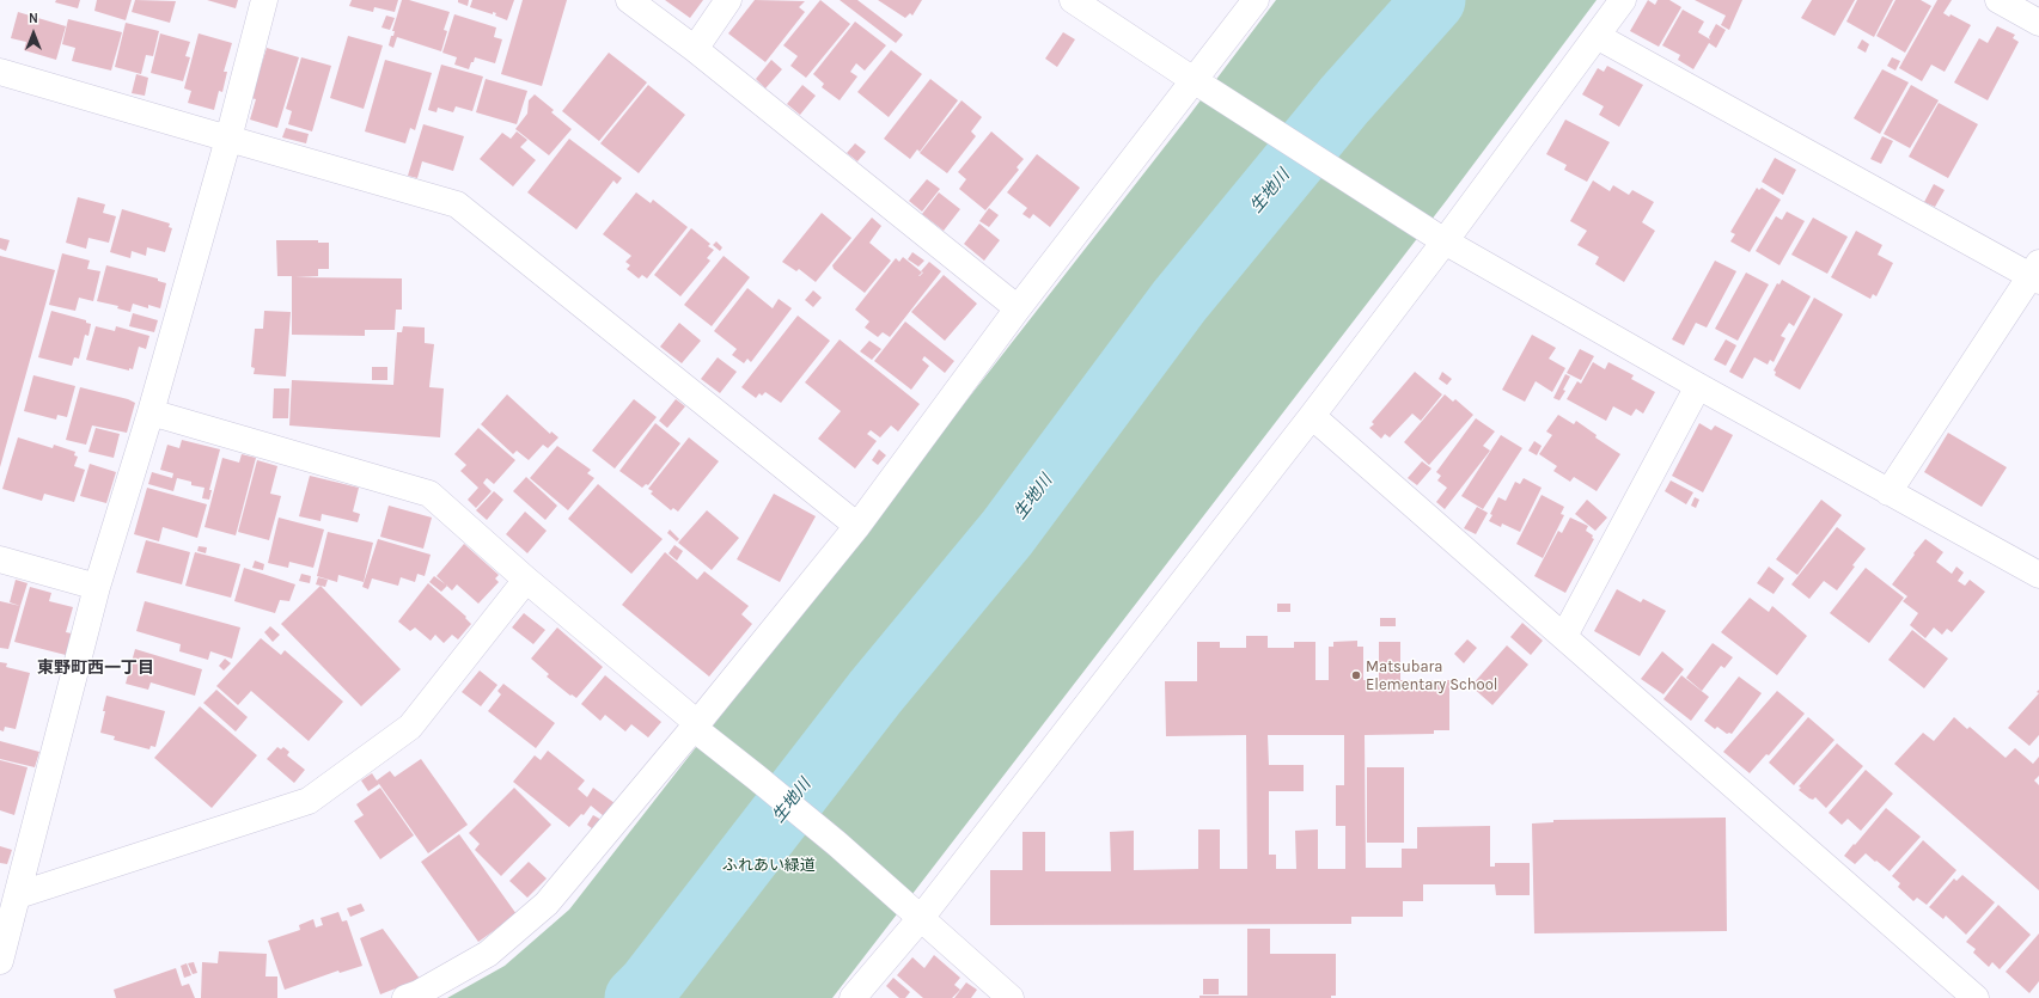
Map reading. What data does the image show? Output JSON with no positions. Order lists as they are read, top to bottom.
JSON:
{
  "districts": ["東野町西一丁目"],
  "water": ["生地川"],
  "parks": ["ふれあい緑道"],
  "places": ["Matsubara Elementary School"],
  "north": "top"
}
